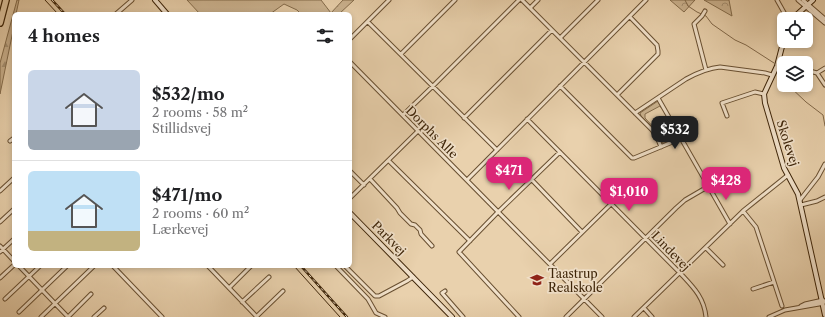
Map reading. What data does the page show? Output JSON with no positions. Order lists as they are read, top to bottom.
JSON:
{
  "streets": {
    "street": [
      "Dorphs Alle",
      "Skolevej",
      "Parkvej",
      "Lindevej"
    ]
  },
  "places": {
    "school or university": ["Taastrup Realskole"]
  },
  "page": {
    "heading": "4 homes",
    "list": [
      {
        "name": "$532/mo",
        "note": "2 rooms · 58 m² · Stillidsvej"
      },
      {
        "name": "$471/mo",
        "note": "2 rooms · 60 m² · Lærkevej"
      }
    ],
    "price": [
      "$532",
      "$471",
      "$428",
      "$1,010"
    ]
  }
}
